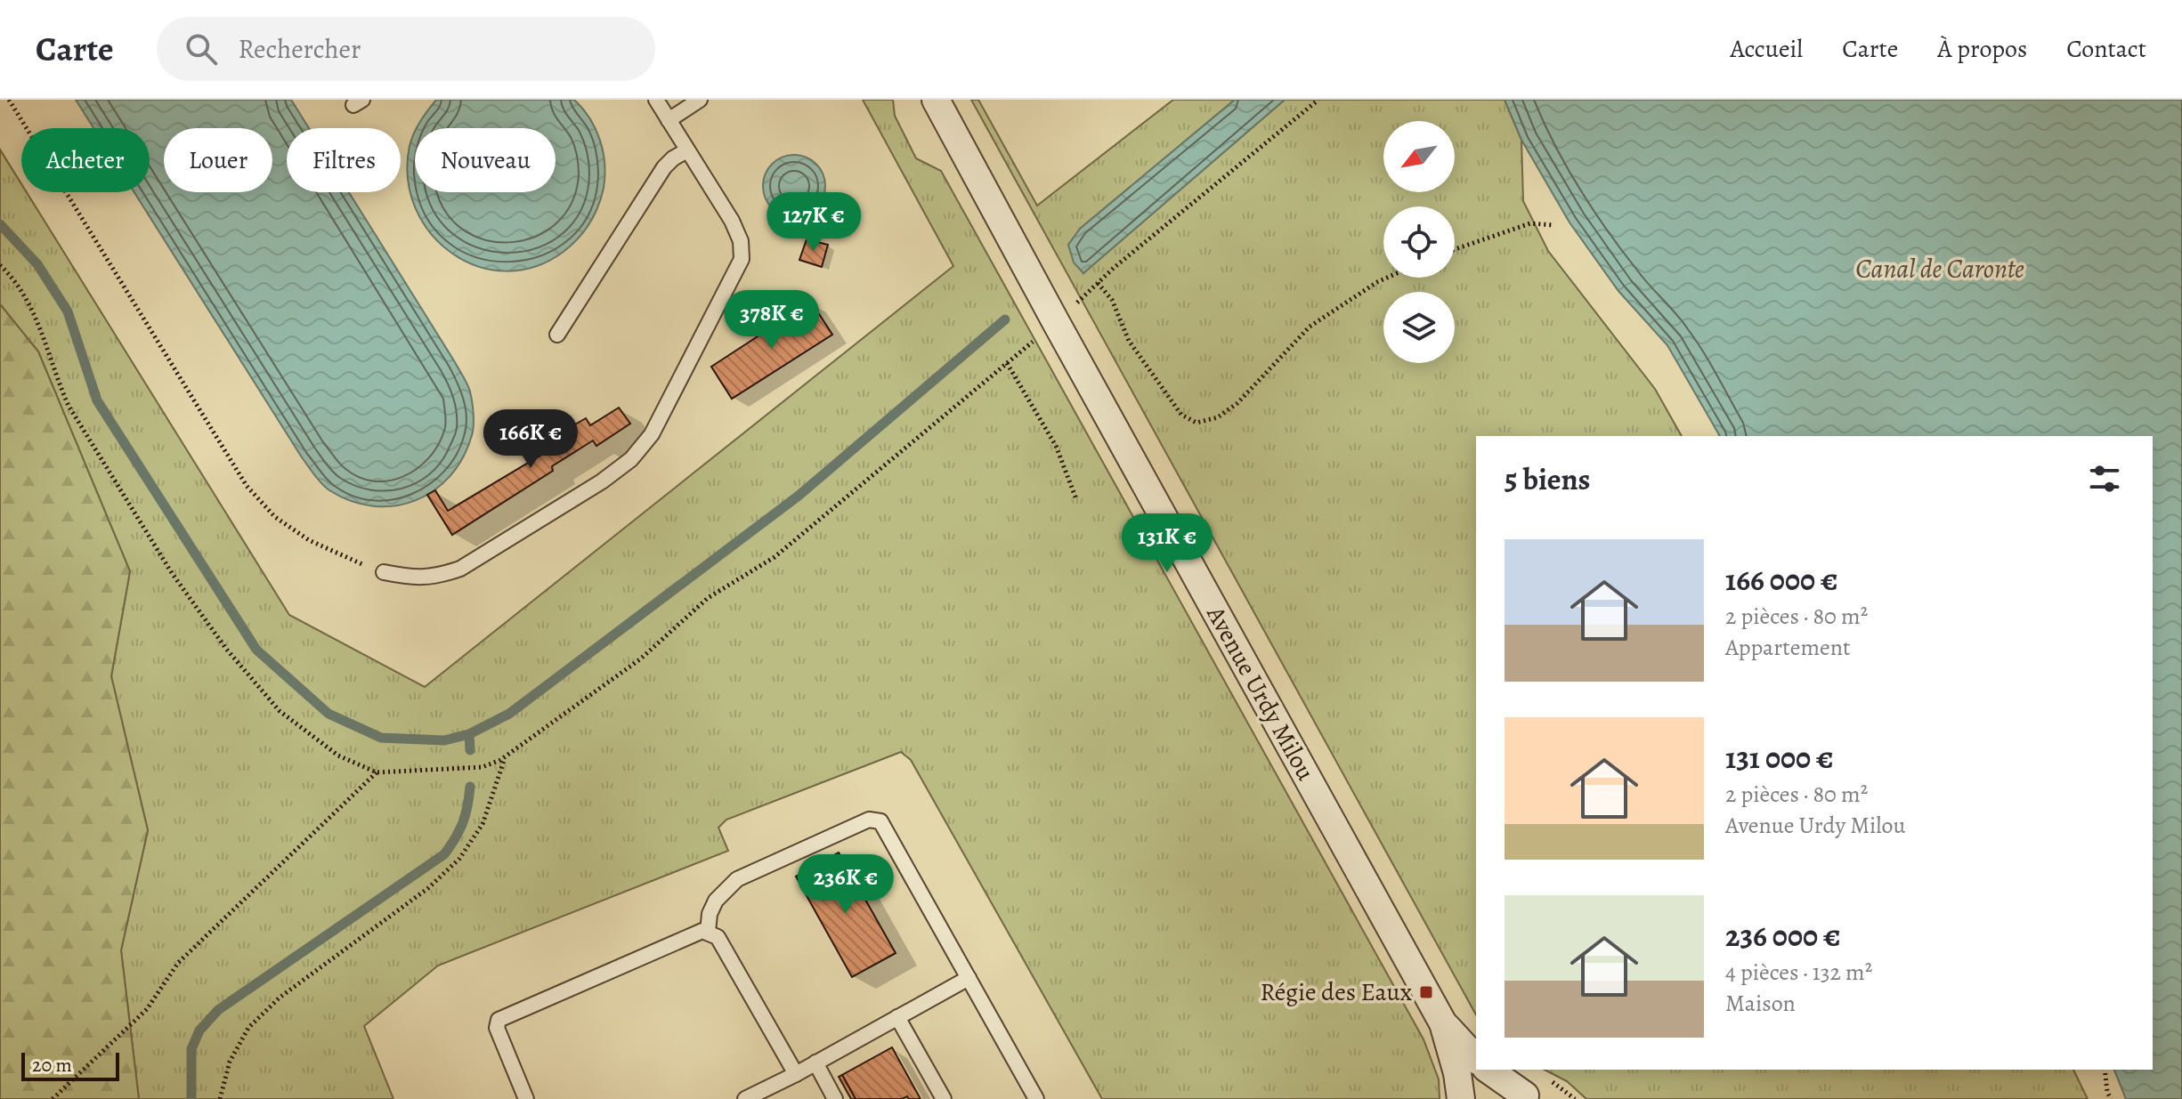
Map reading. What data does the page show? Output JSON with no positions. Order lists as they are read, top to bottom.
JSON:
{
  "streets": {
    "street": ["Avenue Urdy Milou"]
  },
  "water": ["Canal de Caronte"],
  "places": {
    "transit": ["Régie des Eaux"]
  },
  "scale_bar": "20 m",
  "north": "bottom left",
  "page": {
    "header": "Carte",
    "search": "Rechercher",
    "nav": [
      "Accueil",
      "Carte",
      "À propos",
      "Contact"
    ],
    "chip": [
      "Acheter",
      "Louer",
      "Filtres",
      "Nouveau"
    ],
    "price": [
      "127K €",
      "378K €",
      "166K €",
      "131K €",
      "236K €"
    ],
    "heading": "5 biens",
    "list": [
      {
        "name": "166 000 €",
        "note": "2 pièces · 80 m² · Appartement"
      },
      {
        "name": "131 000 €",
        "note": "2 pièces · 80 m² · Avenue Urdy Milou"
      },
      {
        "name": "236 000 €",
        "note": "4 pièces · 132 m² · Maison"
      }
    ],
    "scale": "20 m"
  }
}
